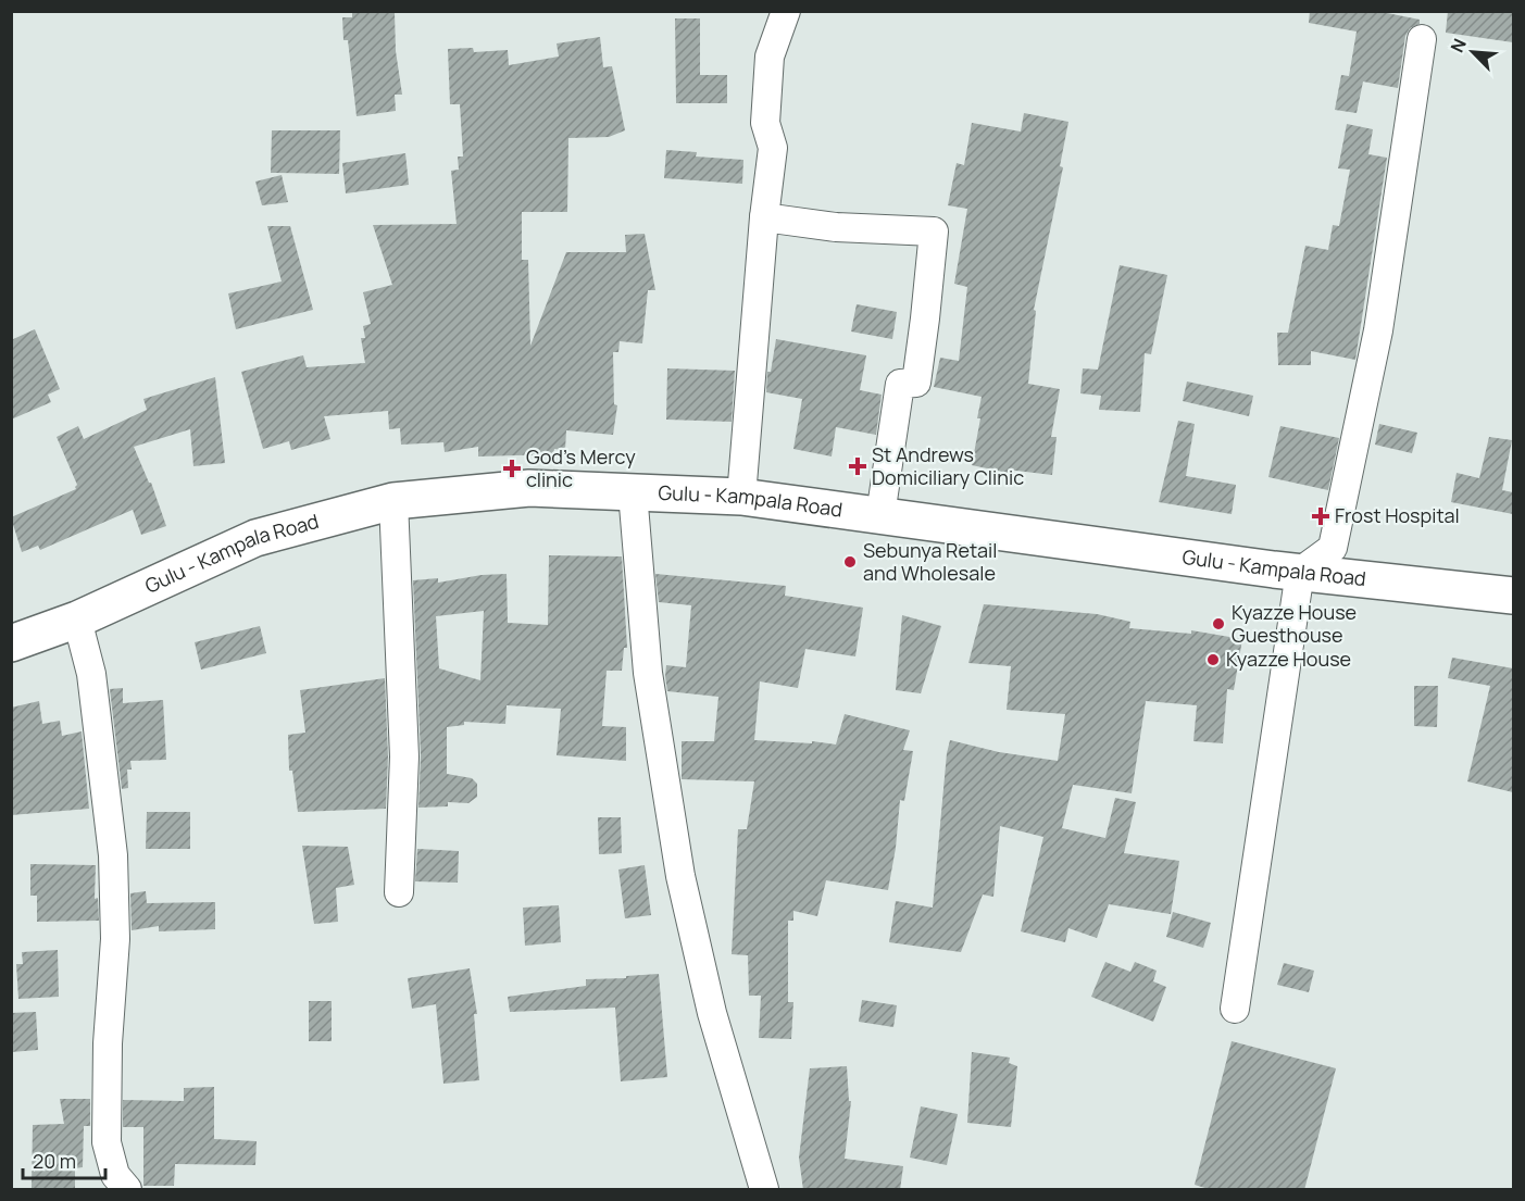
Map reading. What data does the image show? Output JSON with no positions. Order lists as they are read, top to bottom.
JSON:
{
  "streets": {
    "main road": ["Gulu - Kampala Road"]
  },
  "places": {
    "health": ["St Andrews Domiciliary Clinic", "God's Mercy clinic", "Frost Hospital"],
    "other": ["Sebunya Retail and Wholesale", "Kyazze House Guesthouse", "Kyazze House"]
  },
  "scale_bar": "20 m",
  "north": "top left"
}
